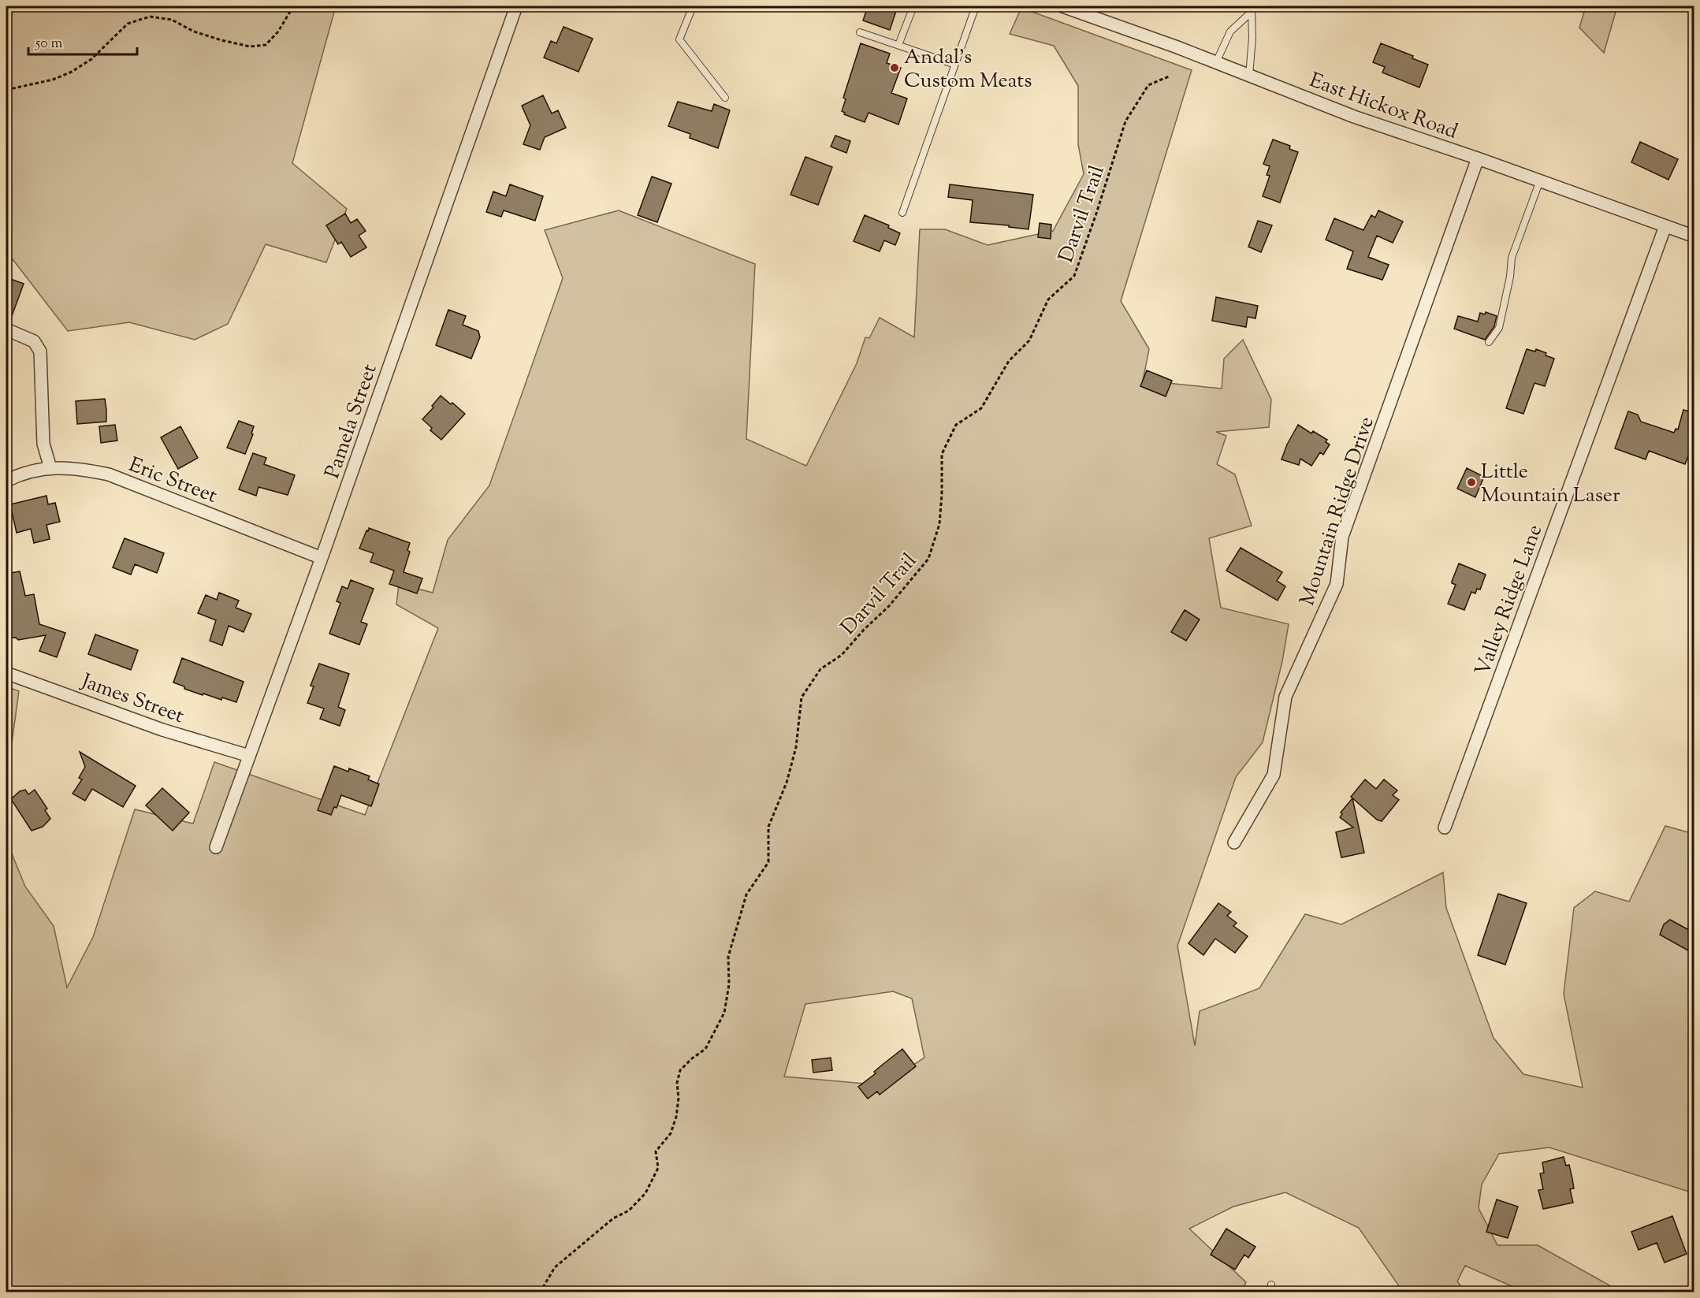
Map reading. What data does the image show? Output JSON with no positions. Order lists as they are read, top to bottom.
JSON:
{
  "streets": {
    "street": [
      "East Hickox Road",
      "Pamela Street",
      "Eric Street",
      "Mountain Ridge Drive",
      "Valley Ridge Lane",
      "James Street"
    ],
    "path": ["Darvil Trail"]
  },
  "crossings": [
    ["East Hickox Road", "Mountain Ridge Drive"],
    ["East Hickox Road", "Valley Ridge Lane"],
    ["Pamela Street", "Eric Street"],
    ["Pamela Street", "James Street"]
  ],
  "places": ["Andal's Custom Meats", "Little Mountain Laser"],
  "scale_bar": "50 m"
}
